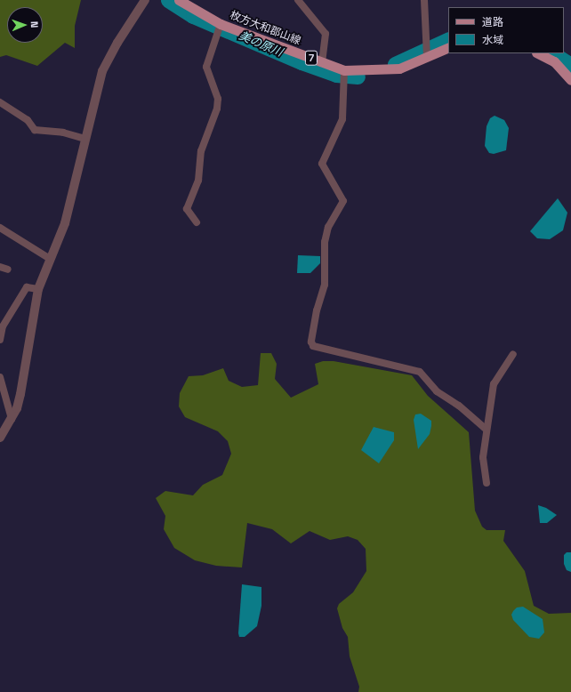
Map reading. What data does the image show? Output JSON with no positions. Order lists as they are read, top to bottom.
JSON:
{
  "streets": {
    "main road": ["枚方大和郡山線", "7"]
  },
  "water": ["美の原川"],
  "legend": ["道路", "水域"],
  "north": "right"
}
